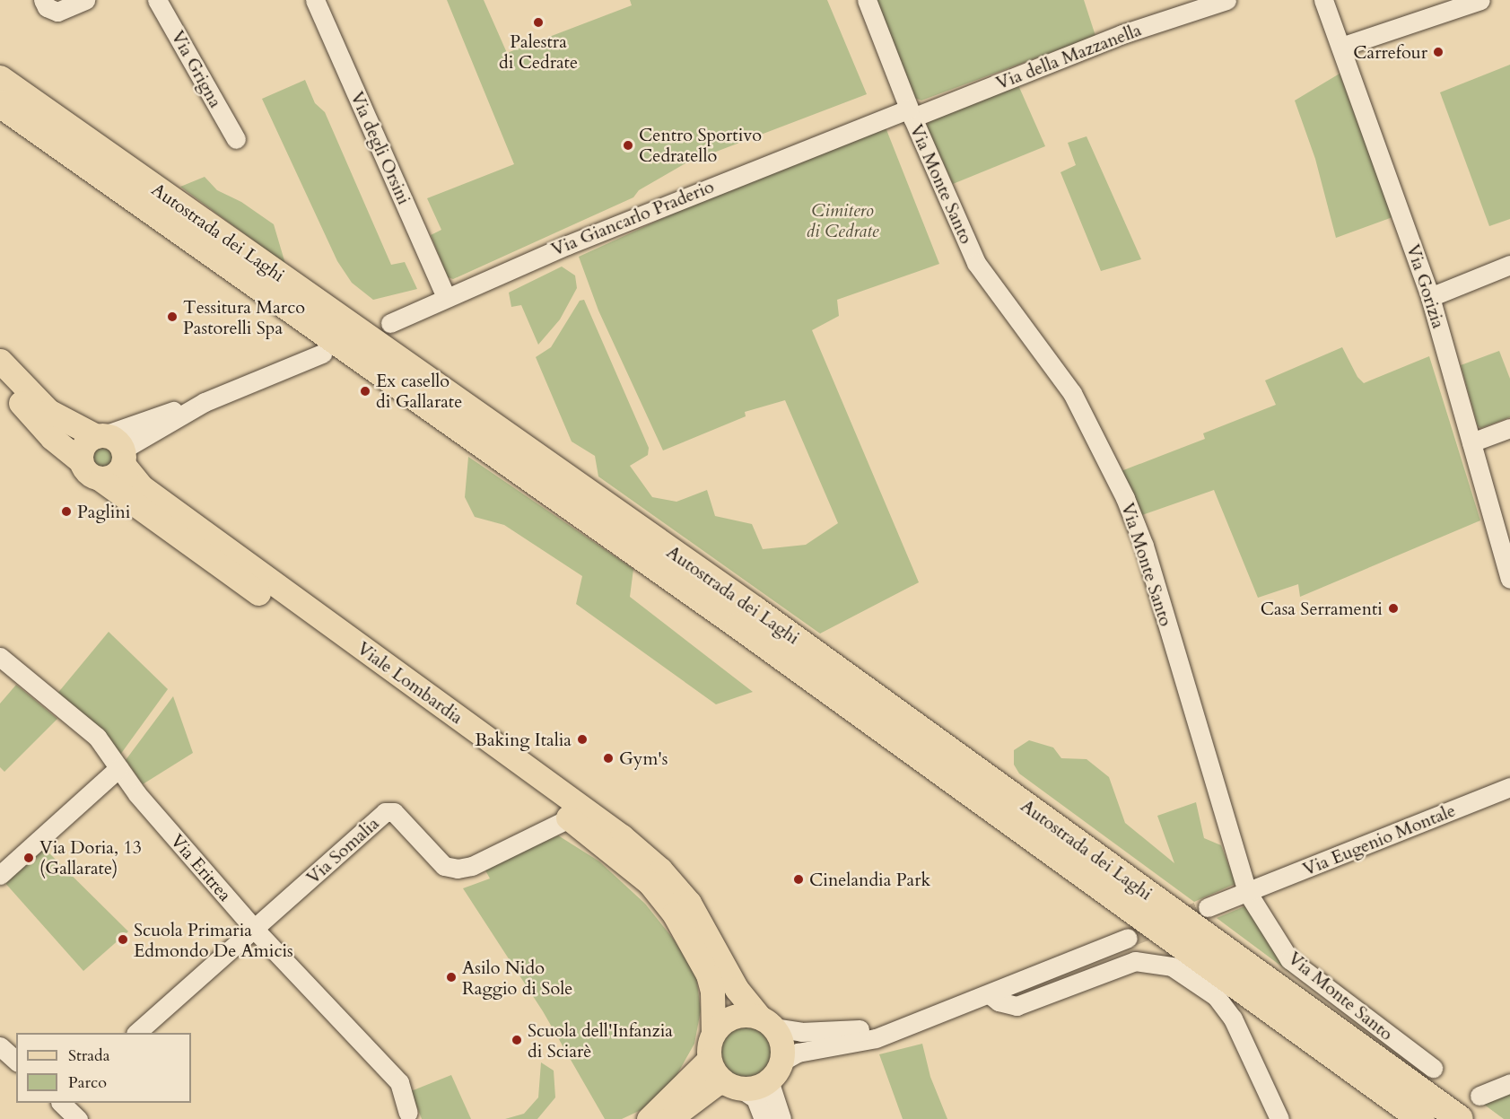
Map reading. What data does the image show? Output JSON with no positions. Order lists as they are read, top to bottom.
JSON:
{
  "streets": {
    "highway": ["Autostrada dei Laghi"],
    "main road": ["Viale Lombardia"],
    "street": [
      "Via della Mazzanella",
      "Via Grigna",
      "Via degli Orsini",
      "Via Monte Santo",
      "Via Giancarlo Praderio",
      "Via Gorizia",
      "Via Eugenio Montale",
      "Via Somalia",
      "Via Eritrea"
    ]
  },
  "crossings": [
    ["Via della Mazzanella", "Via Monte Santo"],
    ["Via della Mazzanella", "Via Giancarlo Praderio"],
    ["Via degli Orsini", "Via Giancarlo Praderio"],
    ["Via Monte Santo", "Via Giancarlo Praderio"],
    ["Via Monte Santo", "Via Eugenio Montale"],
    ["Viale Lombardia", "Via Somalia"],
    ["Via Somalia", "Via Eritrea"]
  ],
  "parks": ["Cimitero di Cedrate"],
  "places": [
    "Palestra di Cedrate",
    "Carrefour",
    "Centro Sportivo Cedratello",
    "Tessitura Marco Pastorelli Spa",
    "Ex casello di Gallarate",
    "Paglini",
    "Casa Serramenti",
    "Baking Italia",
    "Gym's",
    "Via Doria, 13 (Gallarate)",
    "Cinelandia Park",
    "Scuola Primaria Edmondo De Amicis",
    "Asilo Nido Raggio di Sole",
    "Scuola dell'Infanzia di Sciarè"
  ],
  "legend": ["Strada", "Parco"]
}
